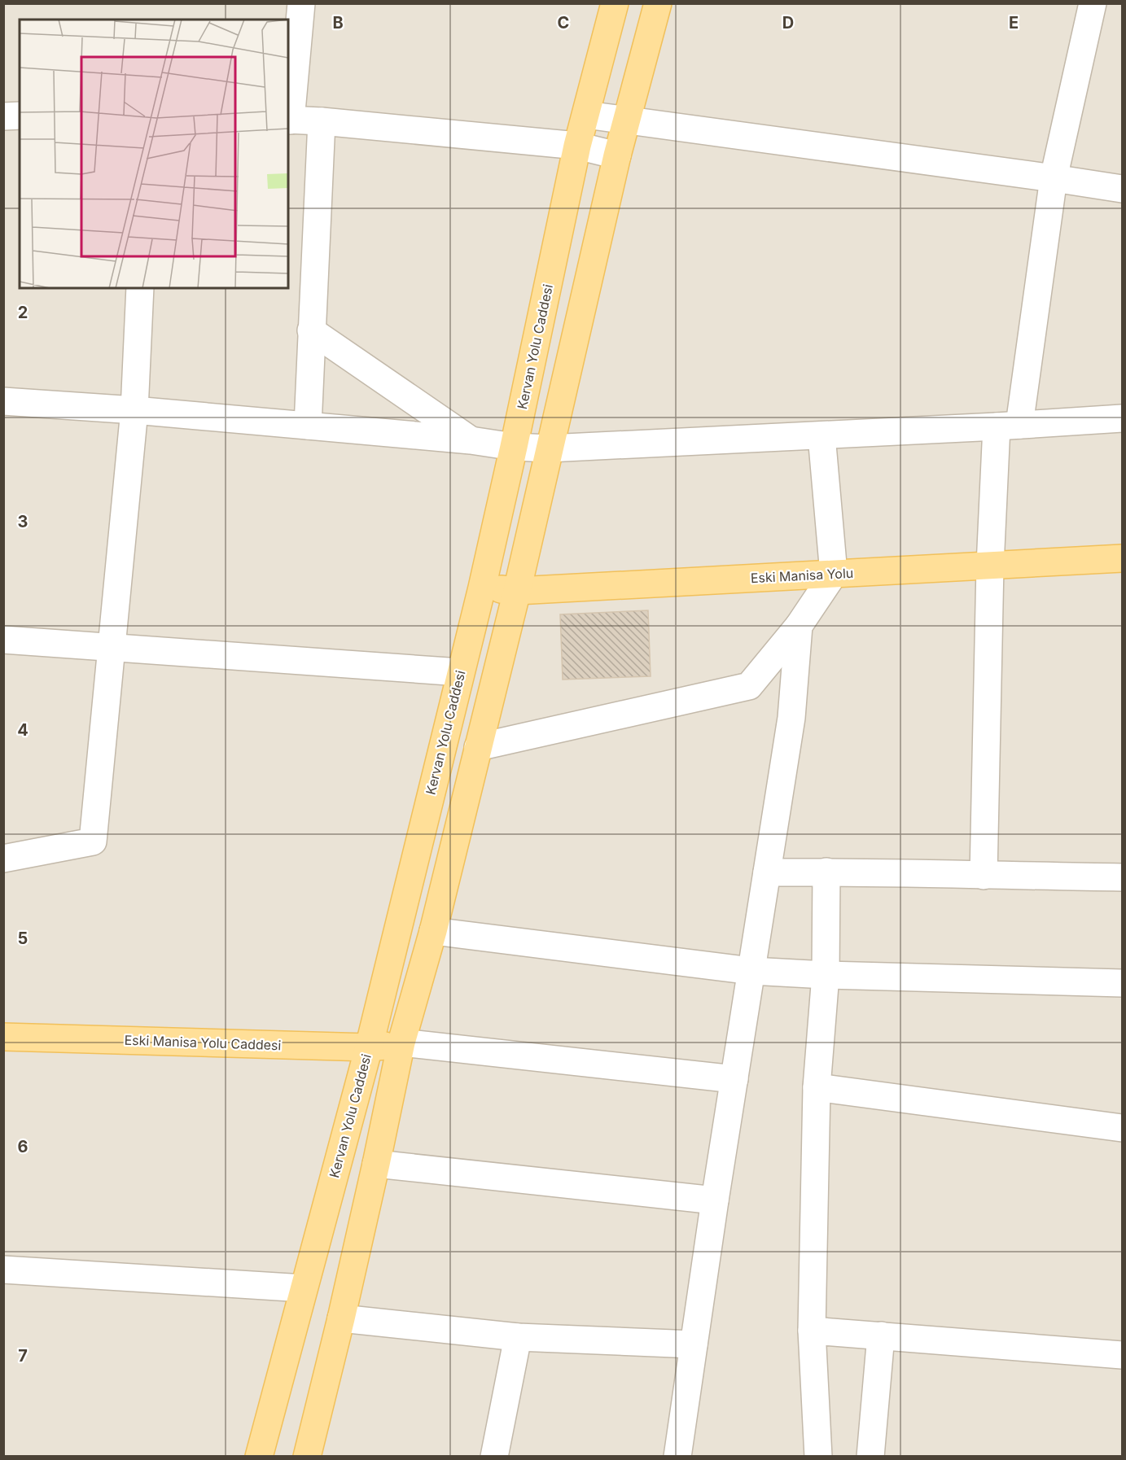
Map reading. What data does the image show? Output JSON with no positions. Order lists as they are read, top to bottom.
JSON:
{
  "streets": {
    "main road": ["Kervan Yolu Caddesi", "Eski Manisa Yolu", "Eski Manisa Yolu Caddesi"]
  },
  "crossings": [
    ["Kervan Yolu Caddesi", "Eski Manisa Yolu"],
    ["Kervan Yolu Caddesi", "Eski Manisa Yolu Caddesi"]
  ],
  "grid": {
    "columns": [
      "B",
      "C",
      "D",
      "E"
    ],
    "rows": [
      "2",
      "3",
      "4",
      "5",
      "6",
      "7"
    ]
  }
}
